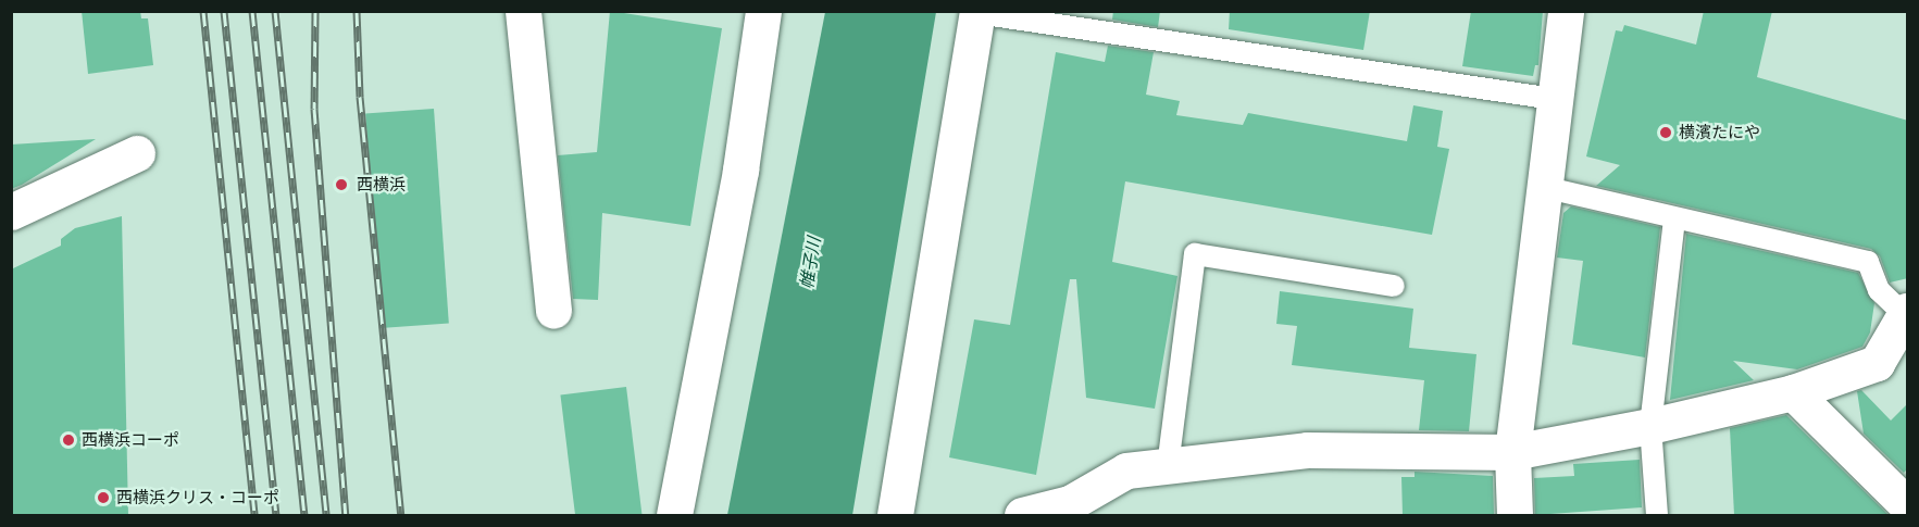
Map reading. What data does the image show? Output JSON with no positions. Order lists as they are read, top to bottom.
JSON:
{
  "water": ["帷子川"],
  "places": [
    "横濱たにや",
    "西横浜",
    "西横浜コーポ",
    "西横浜クリス・コーポ"
  ]
}
